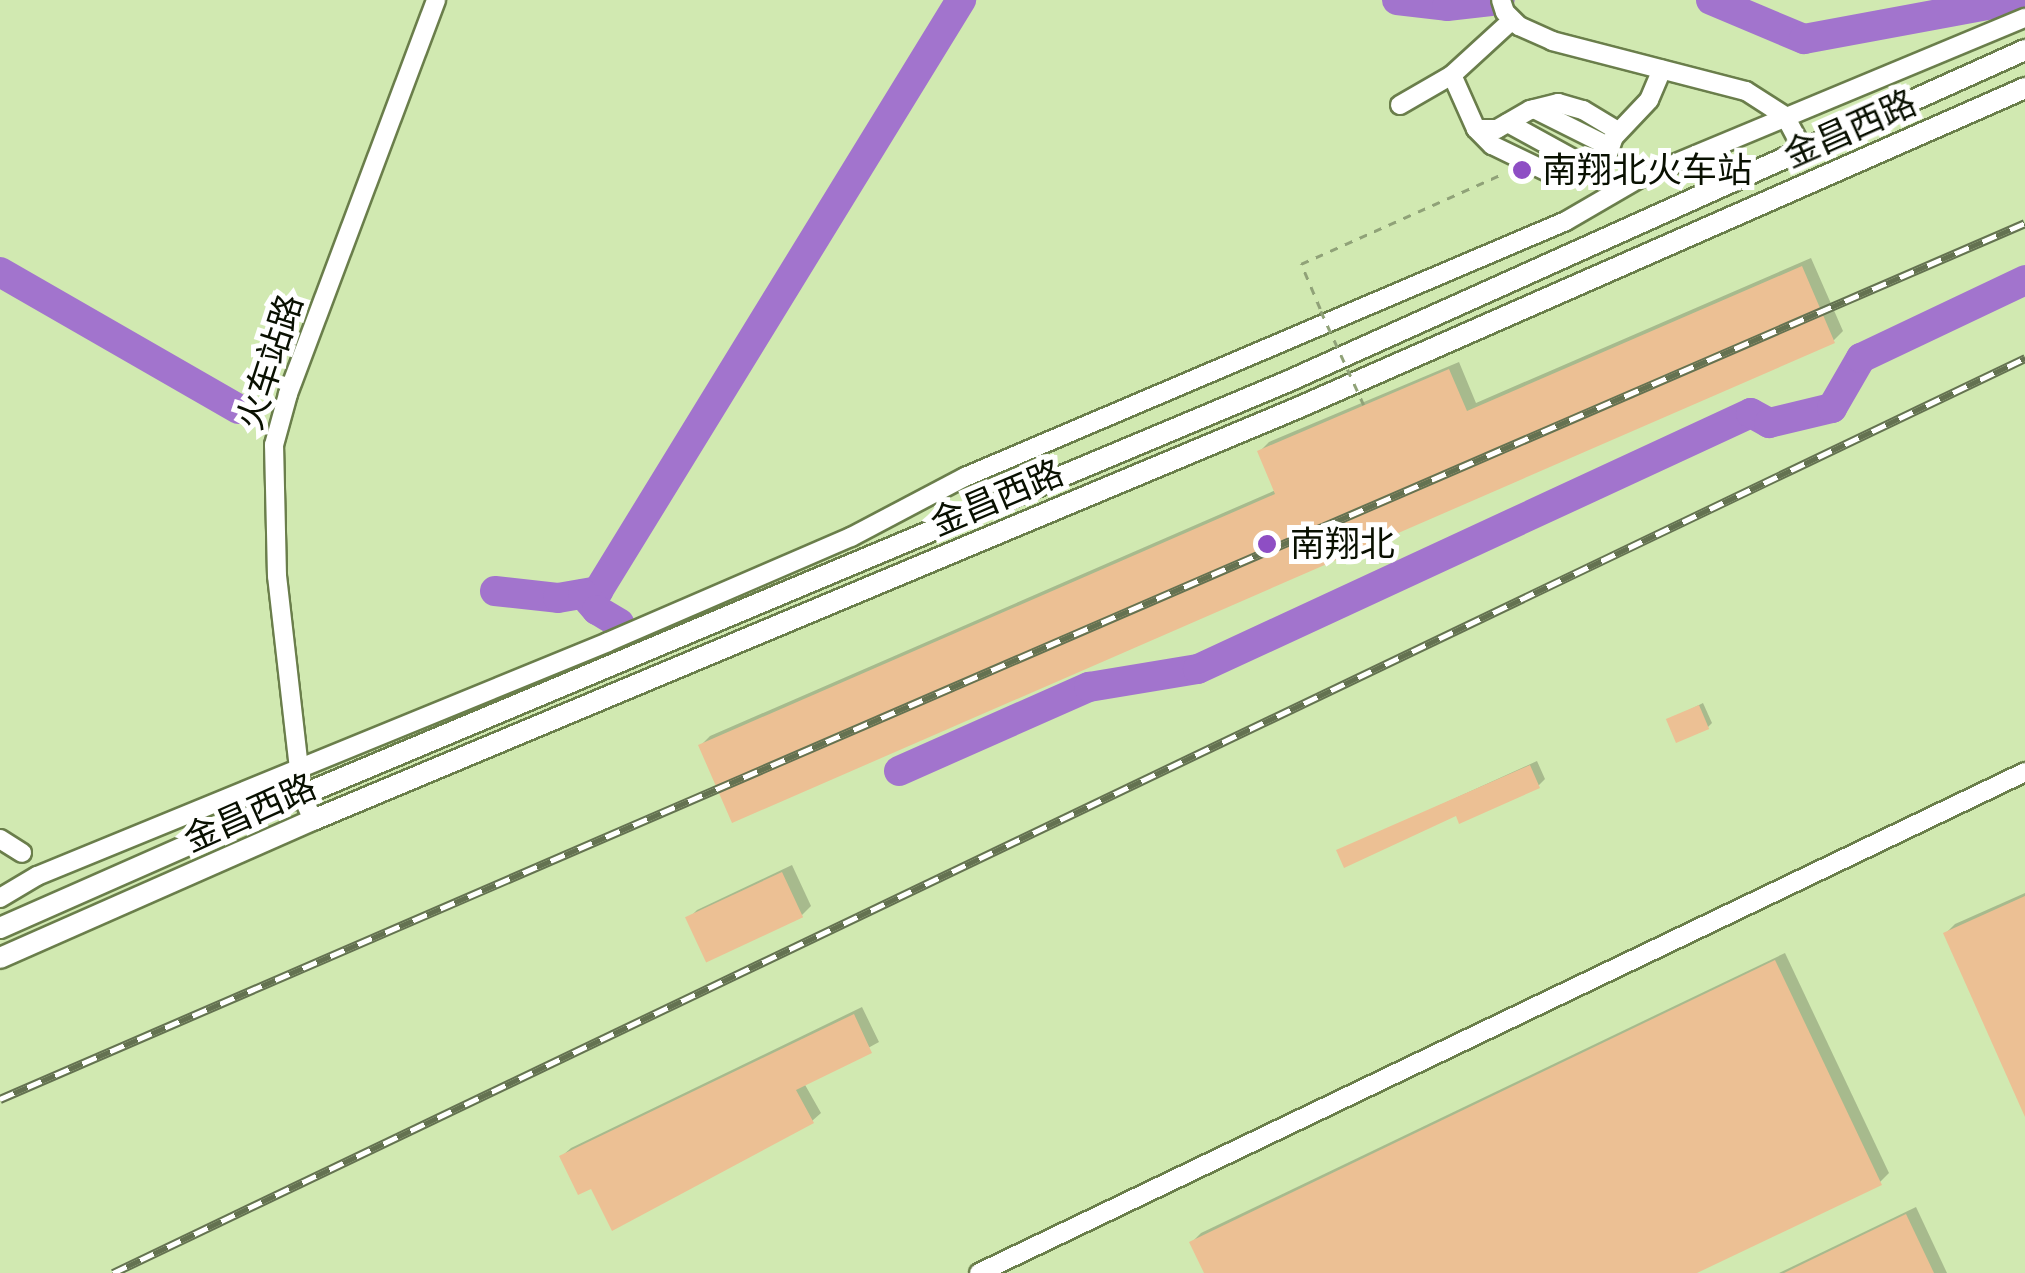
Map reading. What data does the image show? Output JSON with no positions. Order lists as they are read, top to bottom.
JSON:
{
  "streets": {
    "main road": ["金昌西路"],
    "street": ["火车站路"]
  },
  "crossings": [
    ["金昌西路", "火车站路"]
  ],
  "places": ["南翔北火车站", "南翔北"]
}
